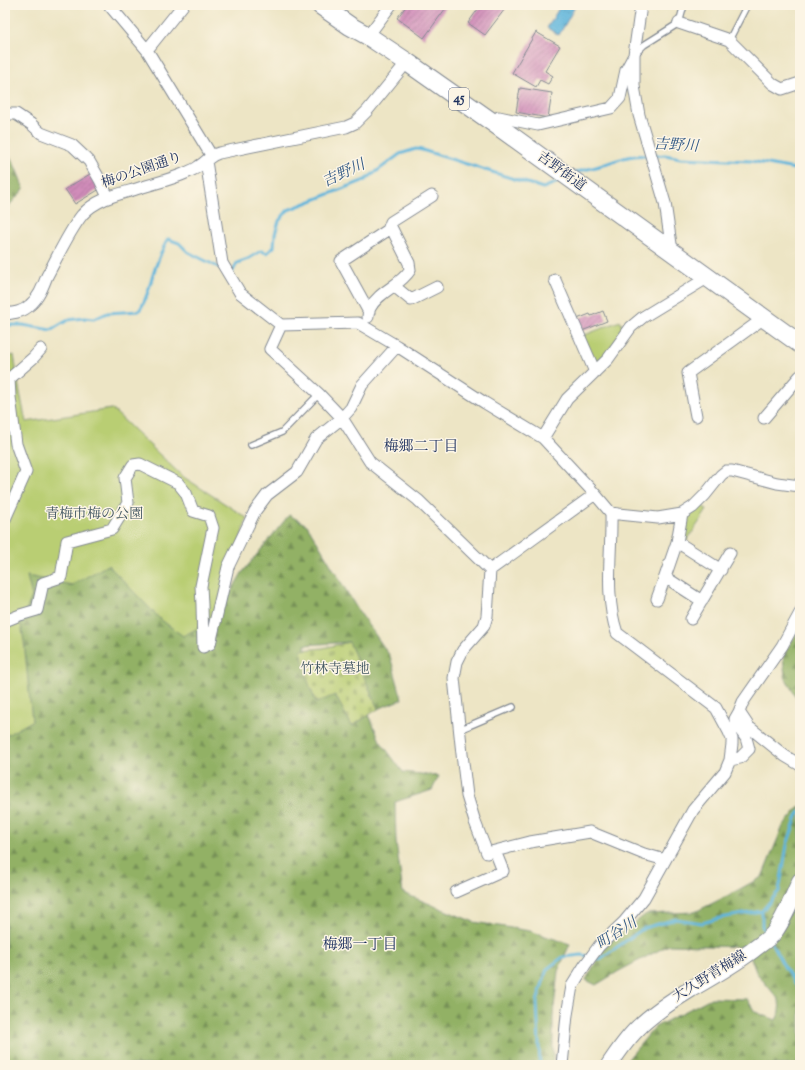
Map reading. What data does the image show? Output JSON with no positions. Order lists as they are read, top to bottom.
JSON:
{
  "streets": {
    "main road": ["45", "吉野街道", "大久野青梅線"],
    "street": ["梅の公園通り"]
  },
  "crossings": [
    ["梅の公園通り", "吉野街道"]
  ],
  "districts": ["梅郷二丁目", "梅郷一丁目"],
  "water": ["吉野川", "町谷川"],
  "parks": ["青梅市梅の公園", "竹林寺墓地"]
}
